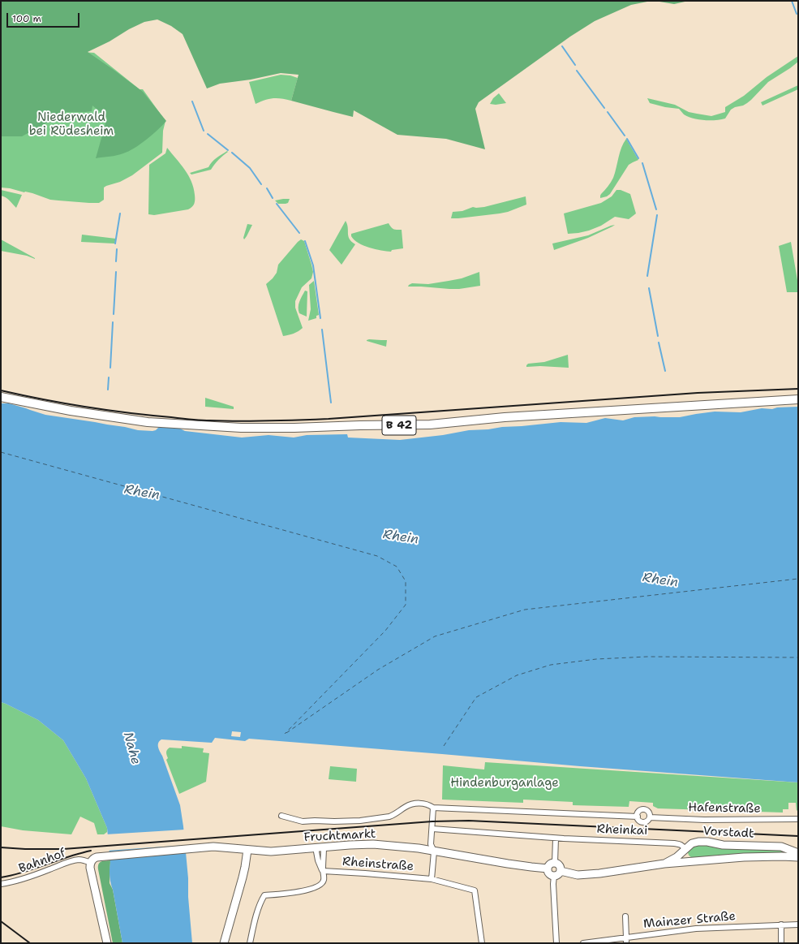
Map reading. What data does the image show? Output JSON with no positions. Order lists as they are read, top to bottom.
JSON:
{
  "streets": {
    "main road": ["B 42", "Vorstadt", "Fruchtmarkt"],
    "street": [
      "Hafenstraße",
      "Rheinkai",
      "Bahnhof",
      "Rheinstraße",
      "Mainzer Straße"
    ]
  },
  "crossings": [
    ["Rheinkai", "Vorstadt"],
    ["Fruchtmarkt", "Bahnhof"]
  ],
  "water": ["Rhein", "Nahe"],
  "parks": ["Niederwald bei Rüdesheim", "Hindenburganlage"],
  "scale_bar": "100 m"
}
